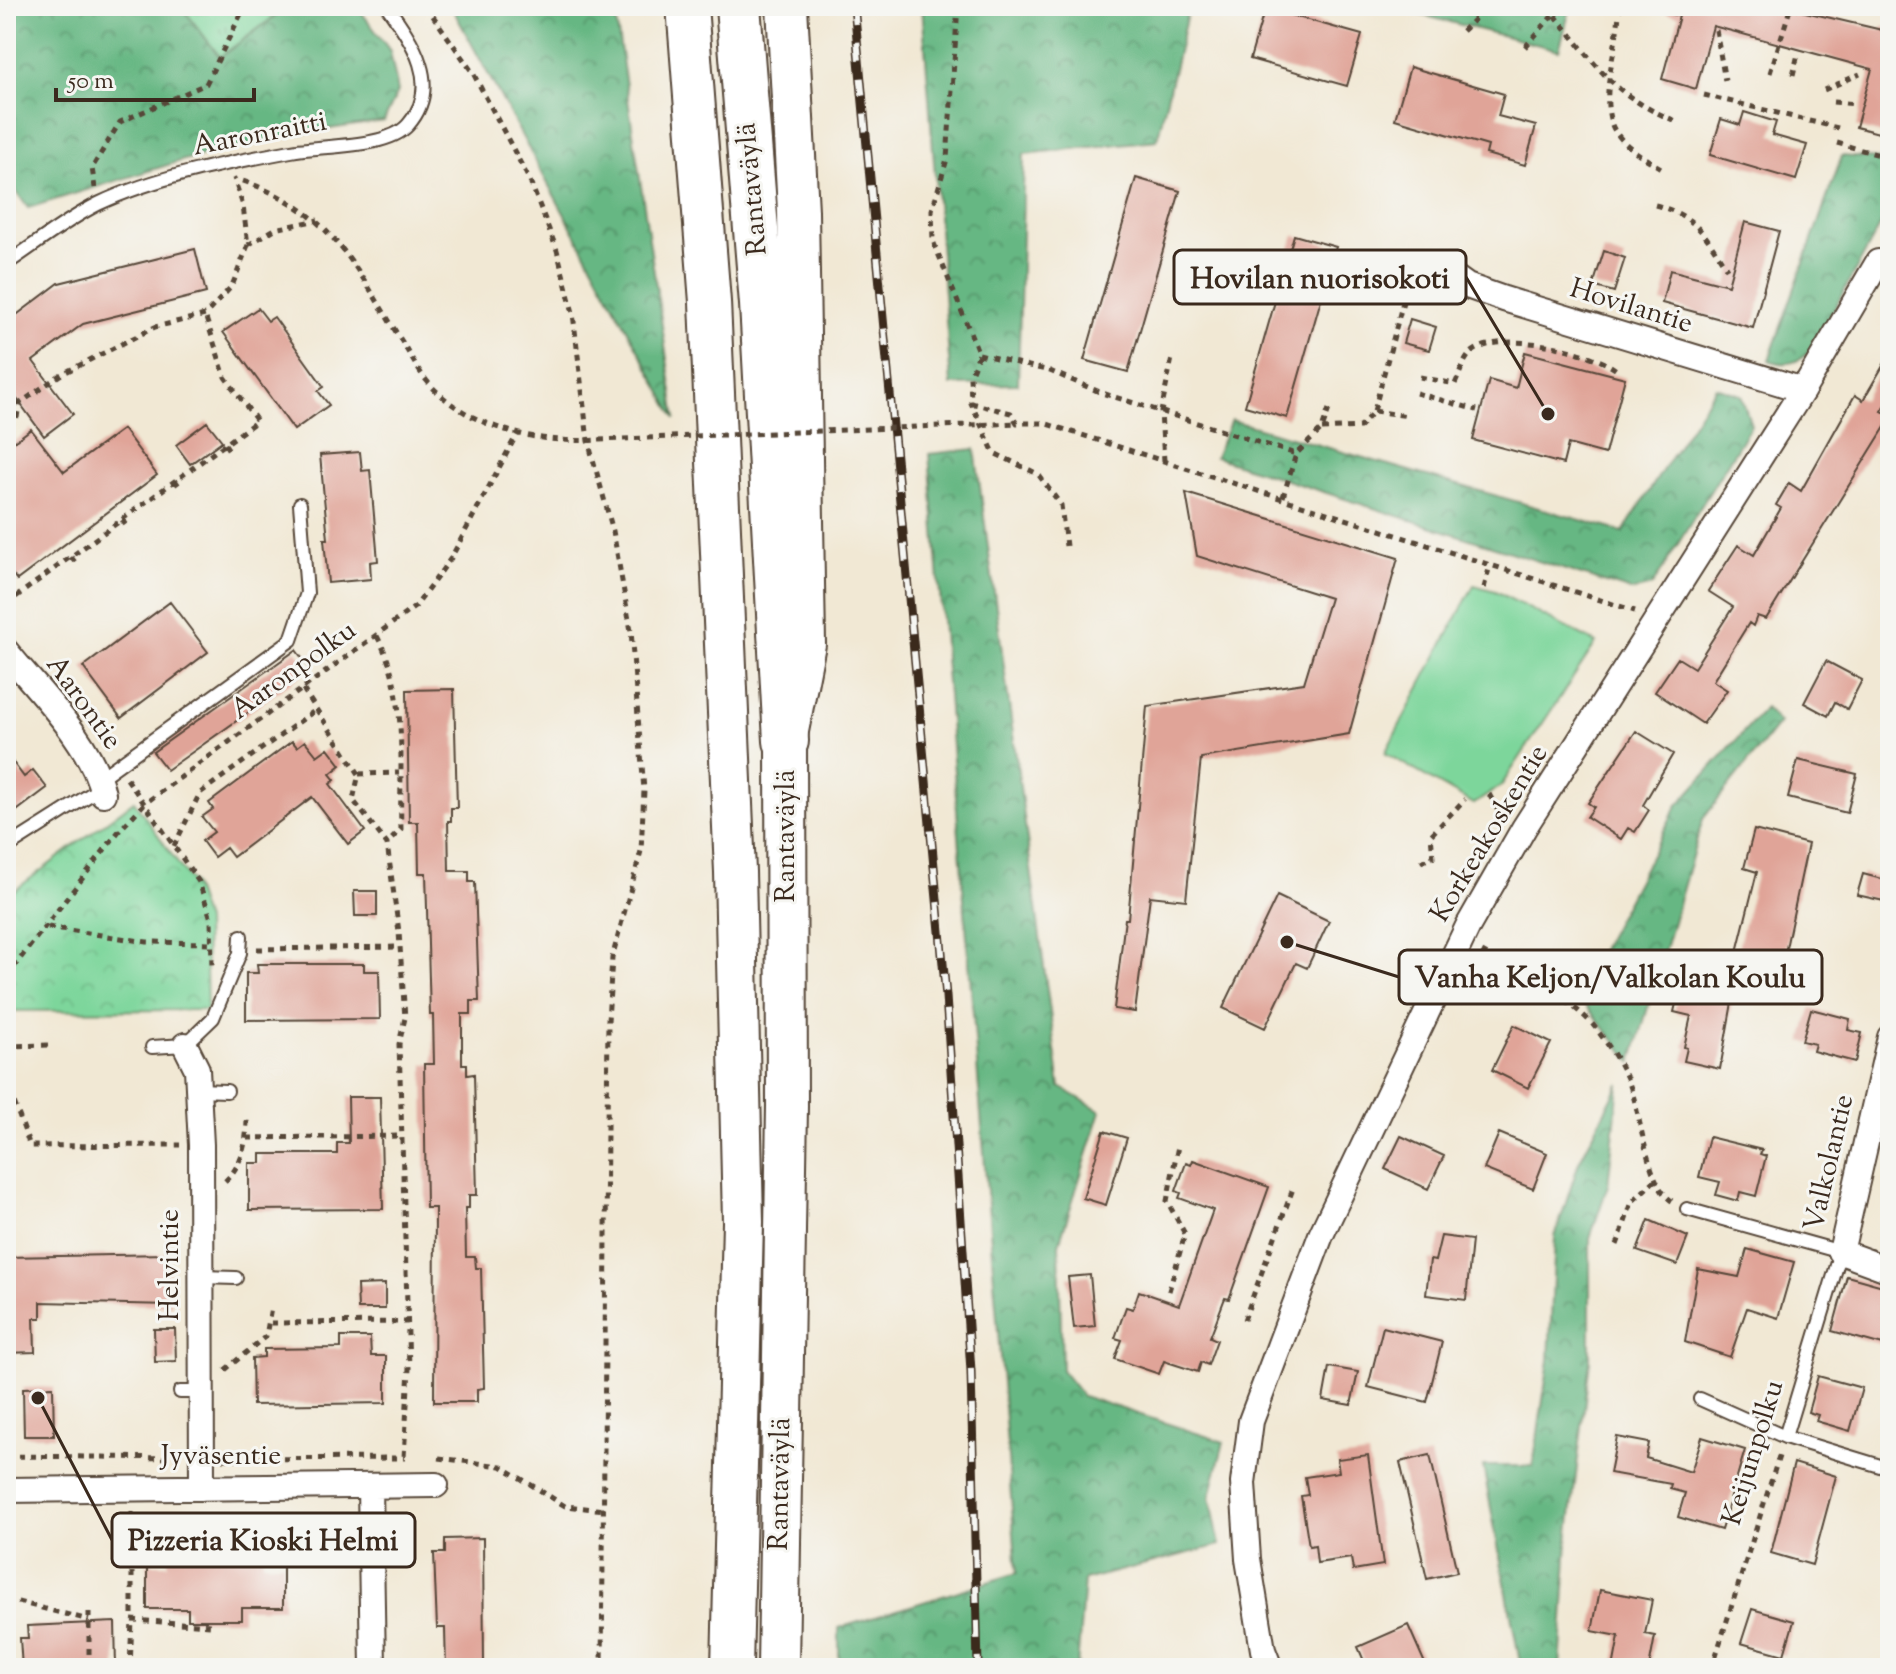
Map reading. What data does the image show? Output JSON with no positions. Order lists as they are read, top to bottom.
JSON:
{
  "streets": {
    "highway": ["Rantaväylä"],
    "street": [
      "Hovilantie",
      "Aarontie",
      "Korkeakoskentie",
      "Valkolantie",
      "Helvintie",
      "Jyväsentie"
    ],
    "lane": ["Aaronraitti", "Keijunpolku"],
    "path": ["Aaronpolku"]
  },
  "crossings": [
    ["Hovilantie", "Korkeakoskentie"],
    ["Valkolantie", "Keijunpolku"],
    ["Helvintie", "Jyväsentie"]
  ],
  "places": ["Hovilan nuorisokoti", "Vanha Keljon/Valkolan Koulu", "Pizzeria Kioski Helmi"],
  "scale_bar": "50 m"
}
